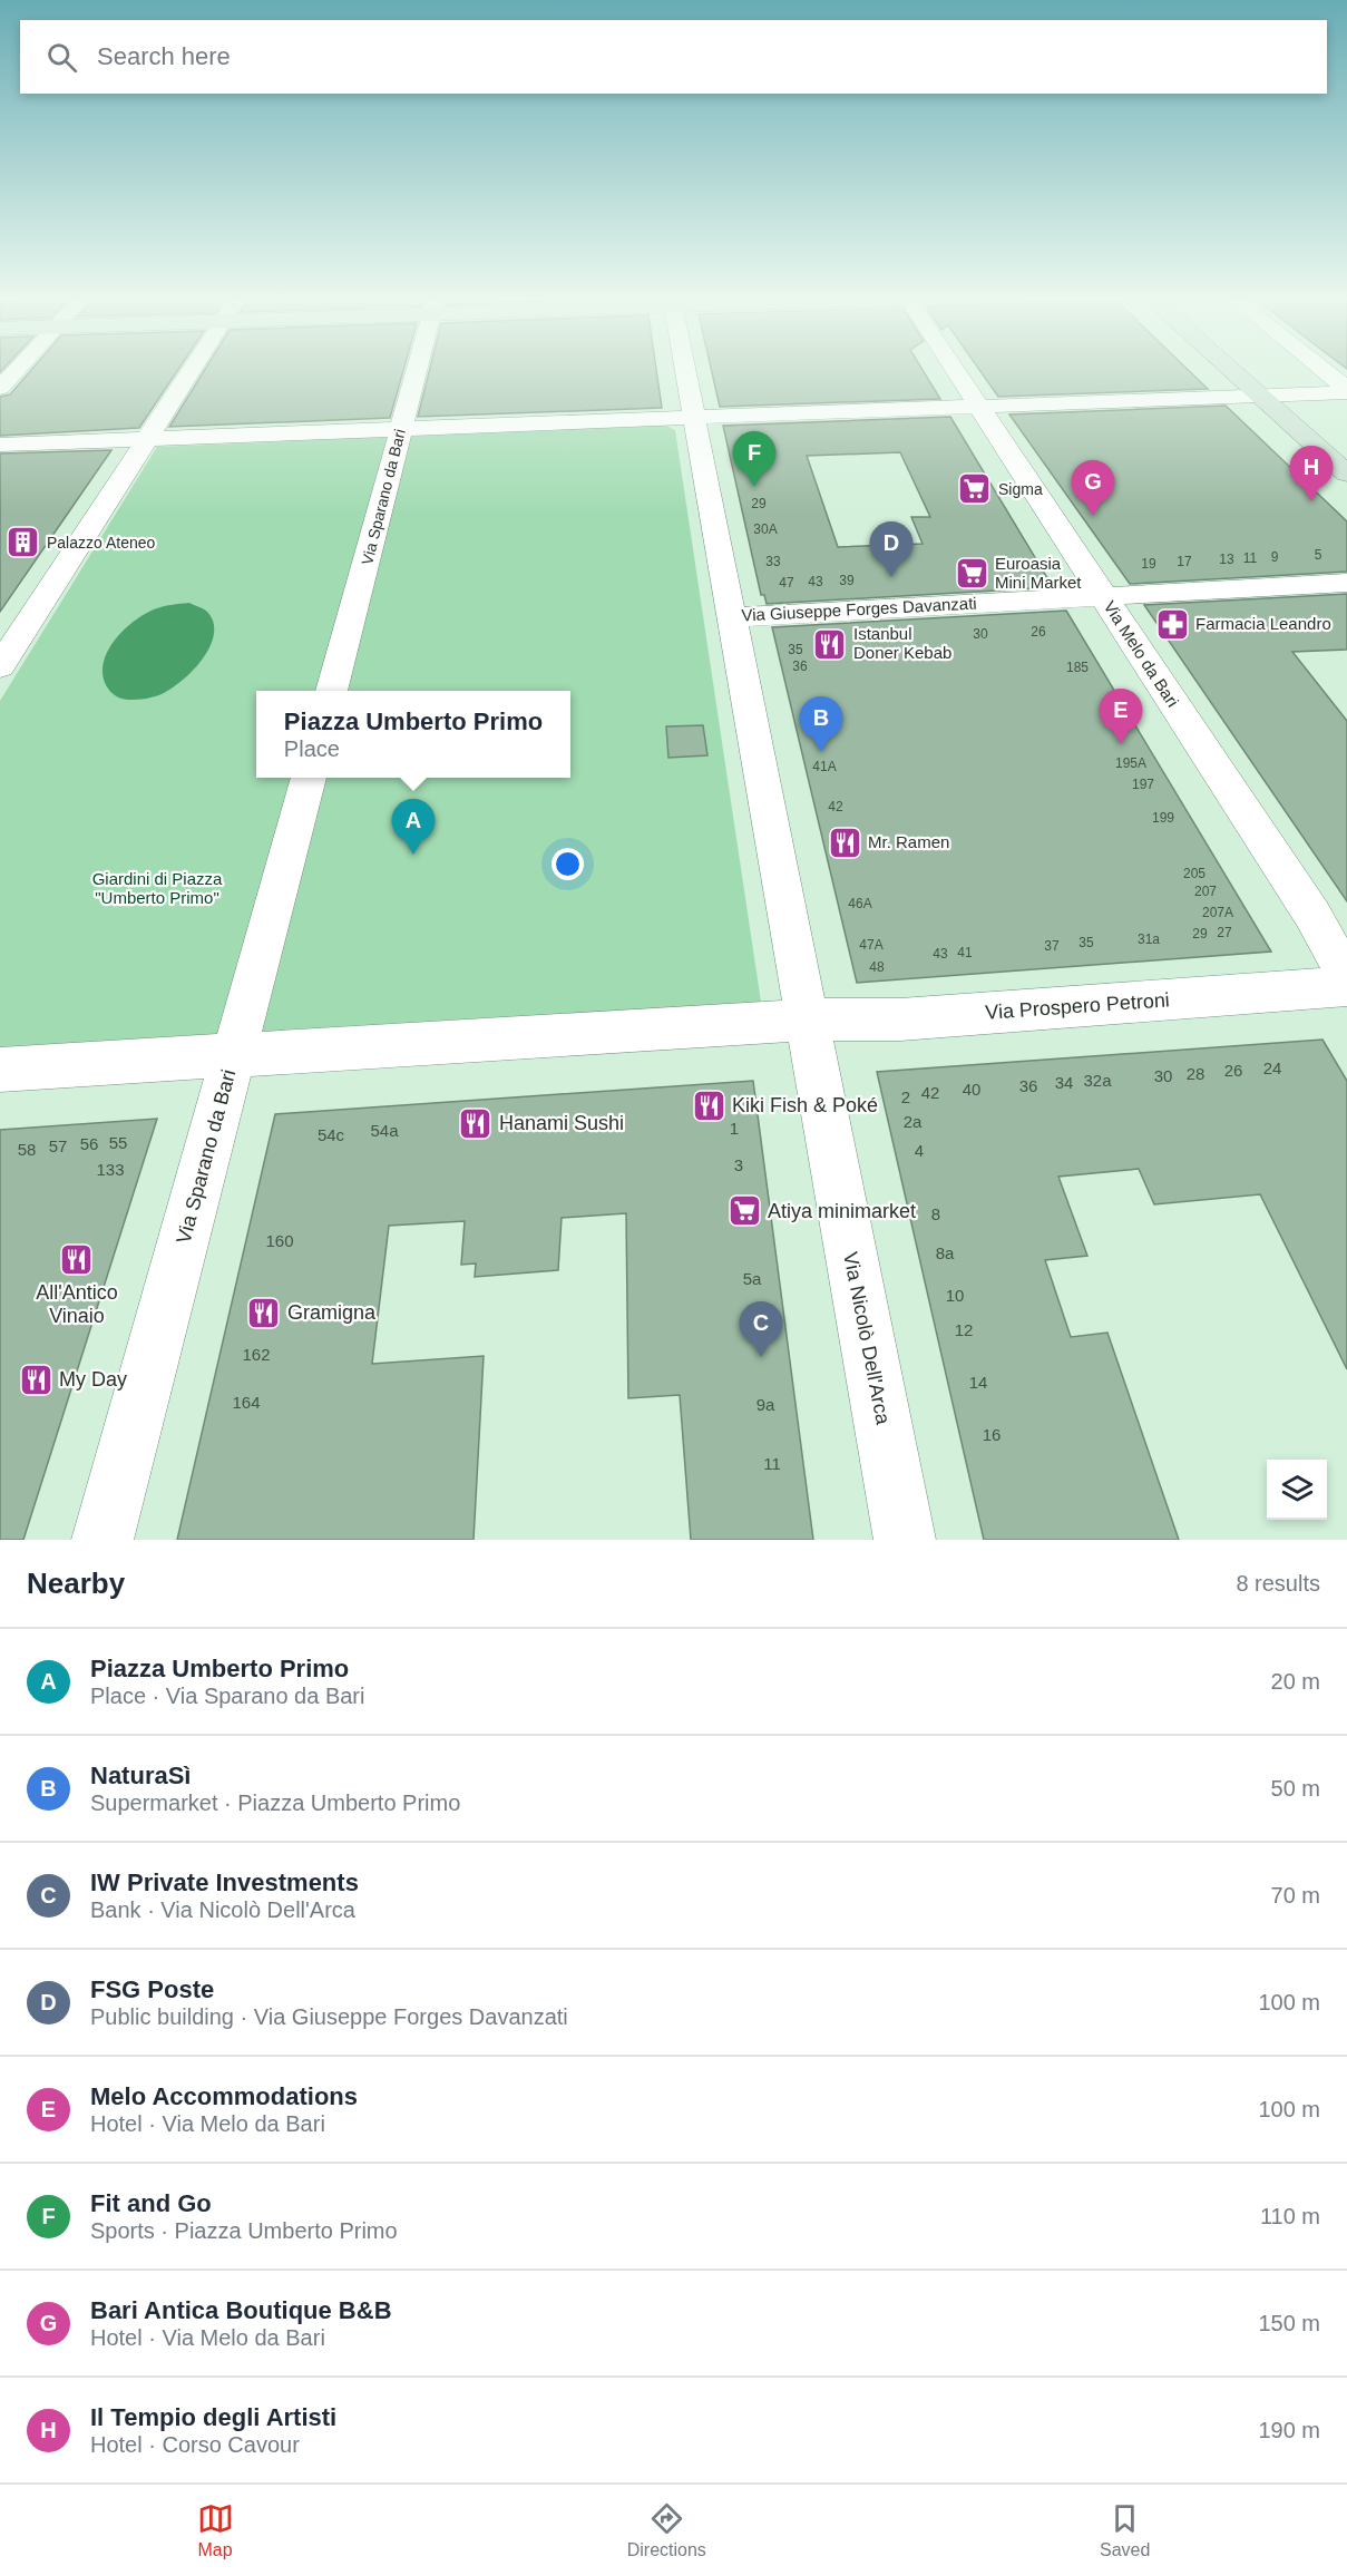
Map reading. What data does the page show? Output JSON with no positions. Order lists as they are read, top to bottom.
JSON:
{
  "streets": {
    "street": [
      "Via Sparano da Bari",
      "Via Giuseppe Forges Davanzati",
      "Via Melo da Bari",
      "Via Prospero Petroni",
      "Via Nicolò Dell'Arca"
    ]
  },
  "crossings": [
    ["Via Sparano da Bari", "Via Prospero Petroni"],
    ["Via Giuseppe Forges Davanzati", "Via Melo da Bari"],
    ["Via Giuseppe Forges Davanzati", "Via Nicolò Dell'Arca"],
    ["Via Prospero Petroni", "Via Nicolò Dell'Arca"]
  ],
  "parks": ["Giardini di Piazza \"Umberto Primo\""],
  "places": {
    "supermarket": ["Sigma", "Euroasia Mini Market", "Atiya minimarket"],
    "building": ["Palazzo Ateneo"],
    "pharmacy": ["Farmacia Leandro"],
    "restaurant": [
      "Istanbul Doner Kebab",
      "Mr. Ramen",
      "Kiki Fish & Poké",
      "Hanami Sushi",
      "All'Antico Vinaio",
      "Gramigna",
      "My Day"
    ]
  },
  "house_numbers": [
    "29",
    "30A",
    "5",
    "9",
    "11",
    "13",
    "33",
    "17",
    "19",
    "39",
    "43",
    "47",
    "26",
    "30",
    "35",
    "36",
    "185",
    "195A",
    "41A",
    "197",
    "42",
    "199",
    "205",
    "207",
    "46A",
    "207A",
    "27",
    "29",
    "31a",
    "35",
    "47A",
    "37",
    "41",
    "43",
    "48",
    "24",
    "26",
    "28",
    "30",
    "32a",
    "34",
    "36",
    "40",
    "42",
    "2",
    "2a",
    "1",
    "54a",
    "54c",
    "55",
    "56",
    "57",
    "58",
    "4",
    "3",
    "133",
    "8",
    "160",
    "8a",
    "5a",
    "10",
    "12",
    "162",
    "14",
    "164",
    "9a",
    "16",
    "11"
  ],
  "page": {
    "search": "Search here",
    "pins": [
      "F",
      "H",
      "G",
      "D",
      "E",
      "B",
      "A",
      "C"
    ],
    "popup": ["Piazza Umberto Primo", "Place"],
    "heading": ["Nearby", "8 results"],
    "list": [
      {
        "mark": "A",
        "name": "Piazza Umberto Primo",
        "note": "Place · Via Sparano da Bari",
        "value": "20 m"
      },
      {
        "mark": "B",
        "name": "NaturaSì",
        "note": "Supermarket · Piazza Umberto Primo",
        "value": "50 m"
      },
      {
        "mark": "C",
        "name": "IW Private Investments",
        "note": "Bank · Via Nicolò Dell'Arca",
        "value": "70 m"
      },
      {
        "mark": "D",
        "name": "FSG Poste",
        "note": "Public building · Via Giuseppe Forges Davanzati",
        "value": "100 m"
      },
      {
        "mark": "E",
        "name": "Melo Accommodations",
        "note": "Hotel · Via Melo da Bari",
        "value": "100 m"
      },
      {
        "mark": "F",
        "name": "Fit and Go",
        "note": "Sports · Piazza Umberto Primo",
        "value": "110 m"
      },
      {
        "mark": "G",
        "name": "Bari Antica Boutique B&B",
        "note": "Hotel · Via Melo da Bari",
        "value": "150 m"
      },
      {
        "mark": "H",
        "name": "Il Tempio degli Artisti",
        "note": "Hotel · Corso Cavour",
        "value": "190 m"
      }
    ],
    "nav": ["Map", "Directions", "Saved"]
  }
}
